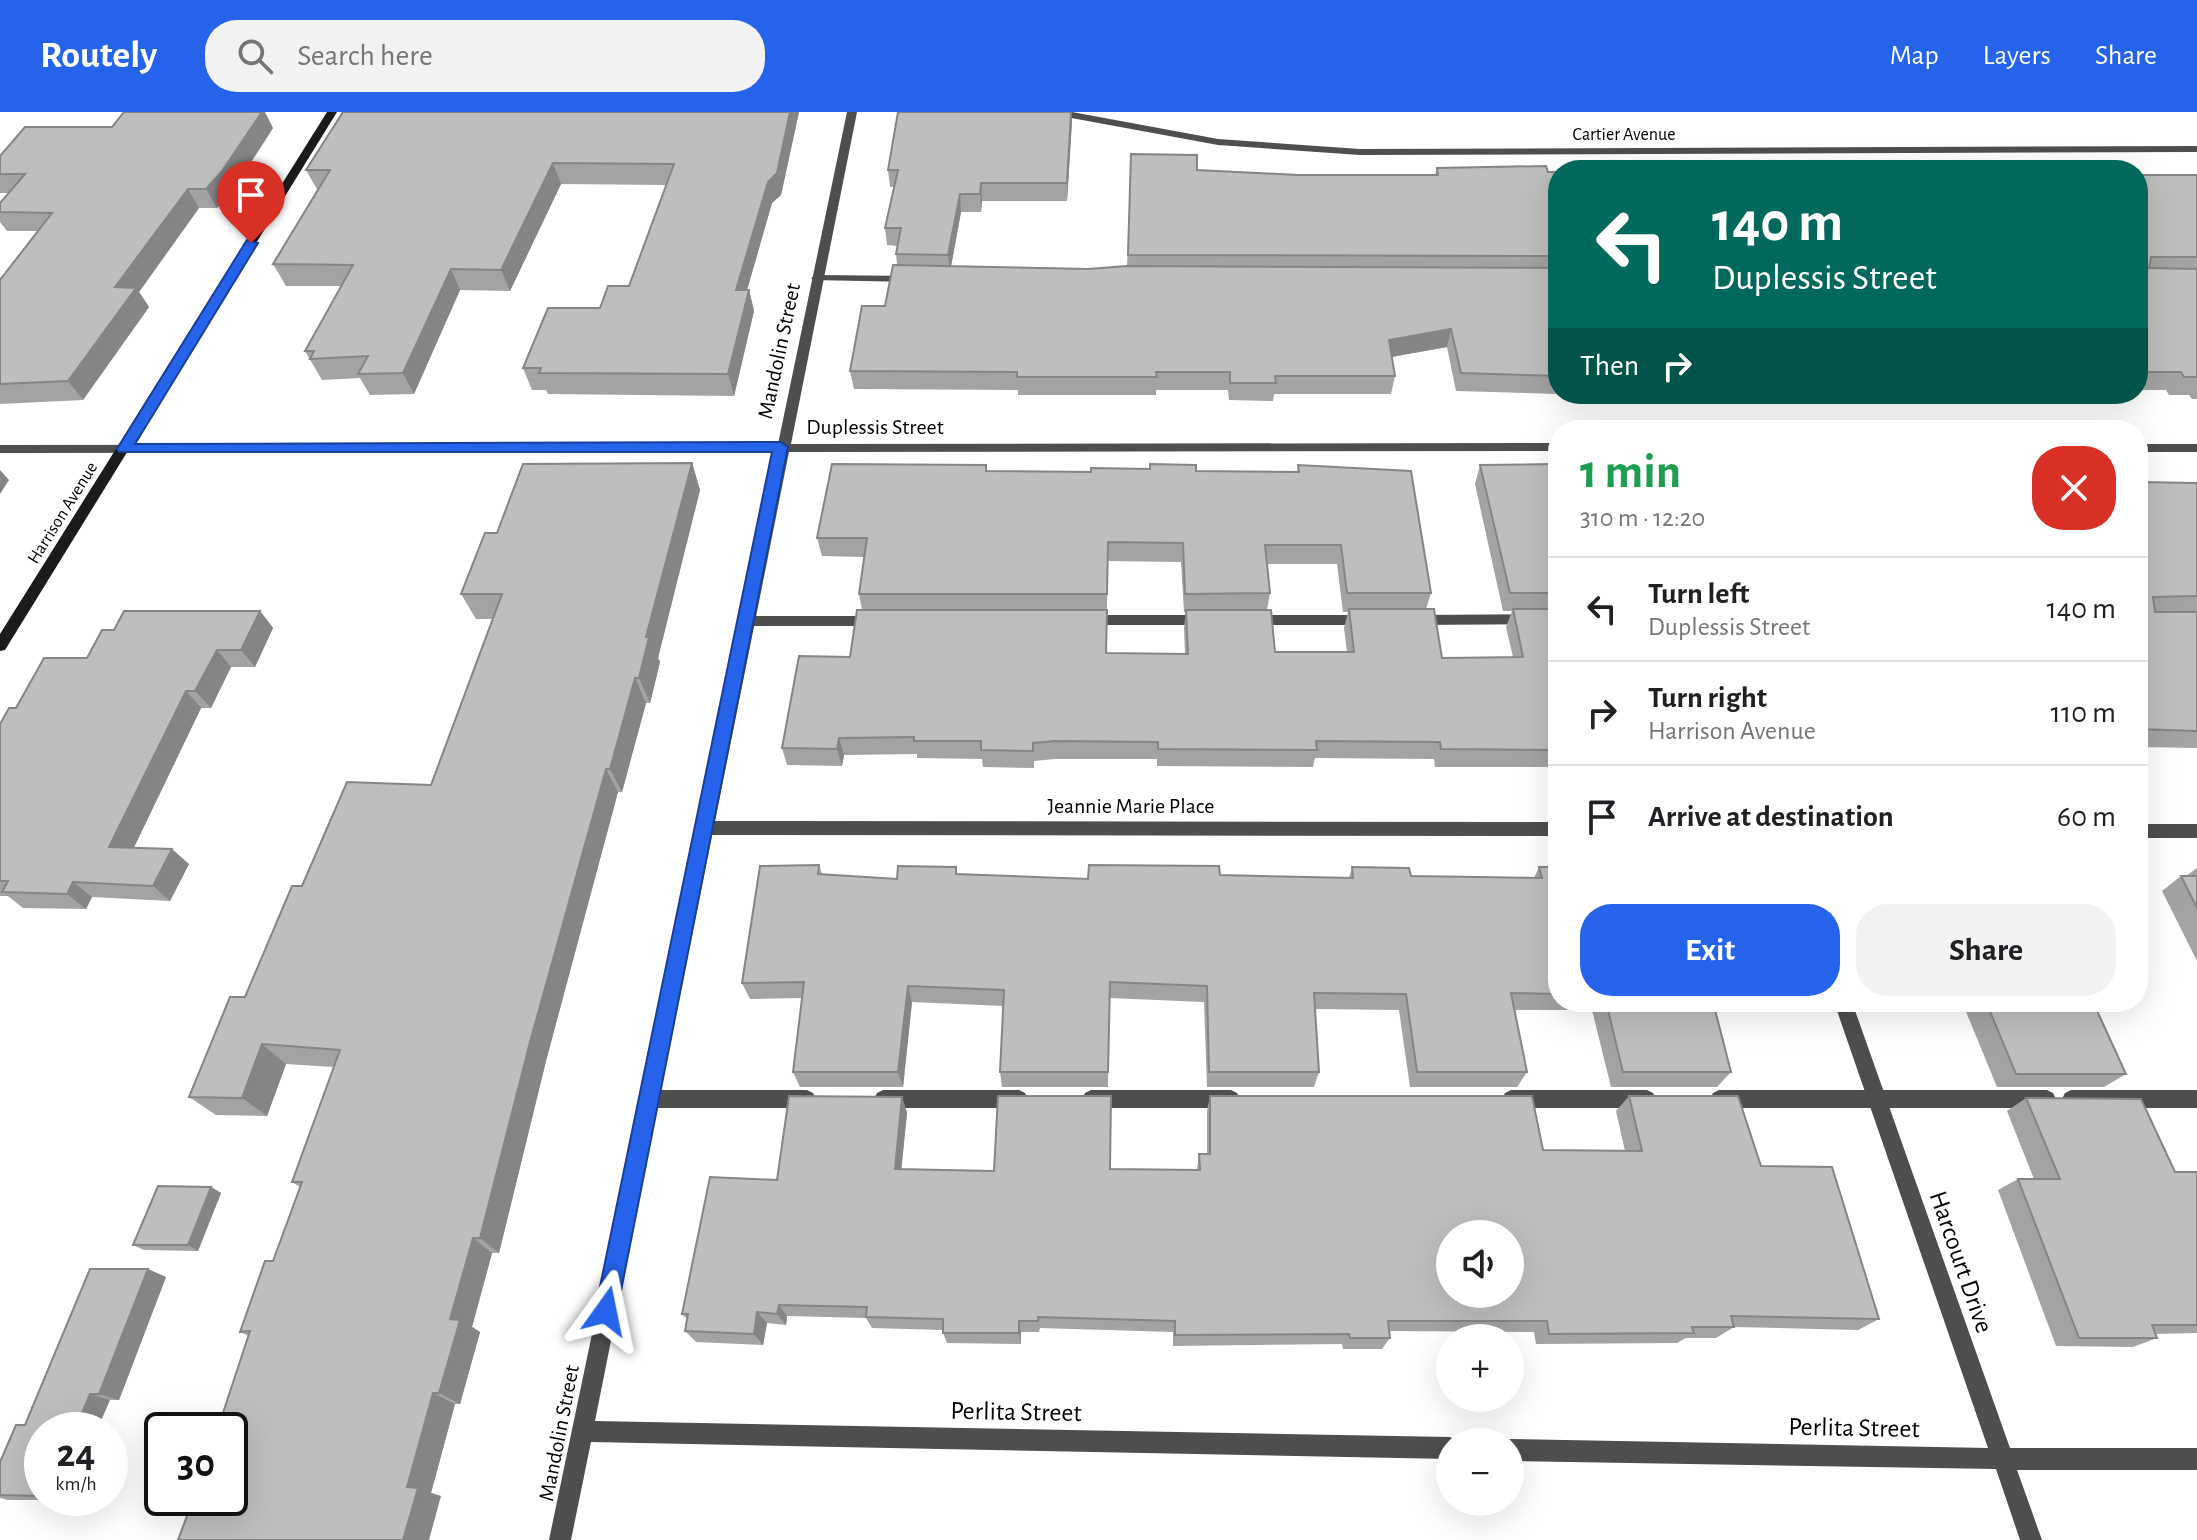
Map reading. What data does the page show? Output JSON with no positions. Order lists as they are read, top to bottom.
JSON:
{
  "streets": {
    "street": [
      "Cartier Avenue",
      "Mandolin Street",
      "Duplessis Street",
      "Harrison Avenue",
      "Jeannie Marie Place",
      "Harcourt Drive",
      "Perlita Street"
    ]
  },
  "crossings": [
    ["Mandolin Street", "Duplessis Street"],
    ["Mandolin Street", "Jeannie Marie Place"],
    ["Mandolin Street", "Perlita Street"],
    ["Duplessis Street", "Harrison Avenue"],
    ["Harcourt Drive", "Perlita Street"]
  ],
  "page": {
    "header": "Routely",
    "search": "Search here",
    "nav": ["Map", "Layers", "Share"],
    "turn": ["140 m", "Duplessis Street"],
    "then": "Then",
    "heading": ["1 min", "310 m · 12:20"],
    "list": [
      {
        "name": "Turn left",
        "note": "Duplessis Street",
        "value": "140 m"
      },
      {
        "name": "Turn right",
        "note": "Harrison Avenue",
        "value": "110 m"
      },
      {
        "name": "Arrive at destination",
        "value": "60 m"
      }
    ],
    "buttons": ["Exit", "Share"],
    "map_buttons": ["+", "−"],
    "speed": "24 km/h",
    "limit": "30"
  }
}
